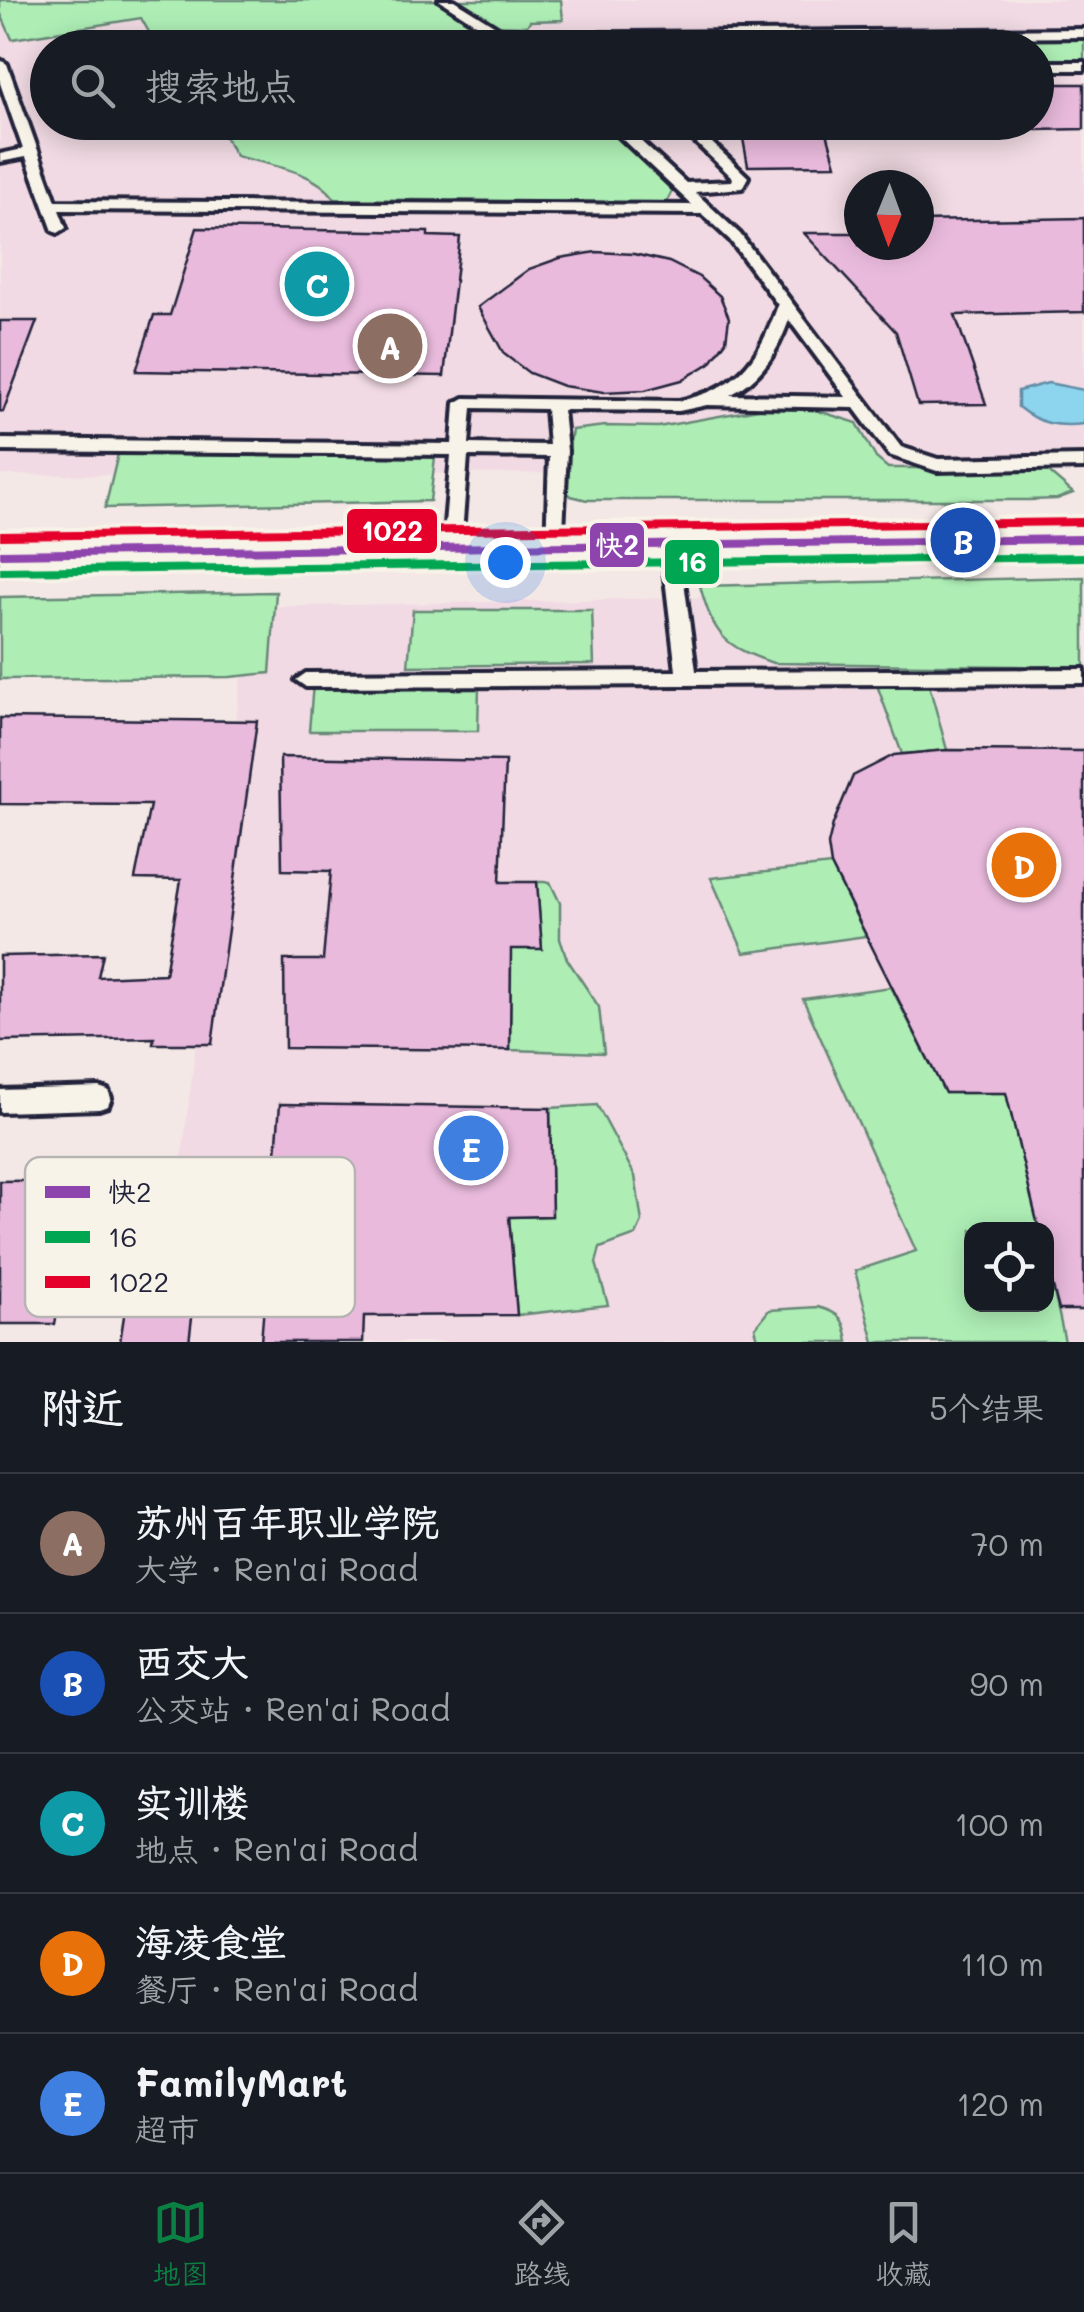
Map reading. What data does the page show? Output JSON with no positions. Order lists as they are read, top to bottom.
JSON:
{
  "lines": ["transit line 1022", "transit line 快2", "transit line 16"],
  "legend": ["快2", "16", "1022"],
  "north": "bottom",
  "page": {
    "search": "搜索地点",
    "pins": [
      "C",
      "A",
      "B",
      "D",
      "E"
    ],
    "heading": ["附近", "5个结果"],
    "list": [
      {
        "mark": "A",
        "name": "苏州百年职业学院",
        "note": "大学 · Ren'ai Road",
        "value": "70 m"
      },
      {
        "mark": "B",
        "name": "西交大",
        "note": "公交站 · Ren'ai Road",
        "value": "90 m"
      },
      {
        "mark": "C",
        "name": "实训楼",
        "note": "地点 · Ren'ai Road",
        "value": "100 m"
      },
      {
        "mark": "D",
        "name": "海凌食堂",
        "note": "餐厅 · Ren'ai Road",
        "value": "110 m"
      },
      {
        "mark": "E",
        "name": "FamilyMart",
        "note": "超市",
        "value": "120 m"
      }
    ],
    "nav": ["地图", "路线", "收藏"]
  }
}
